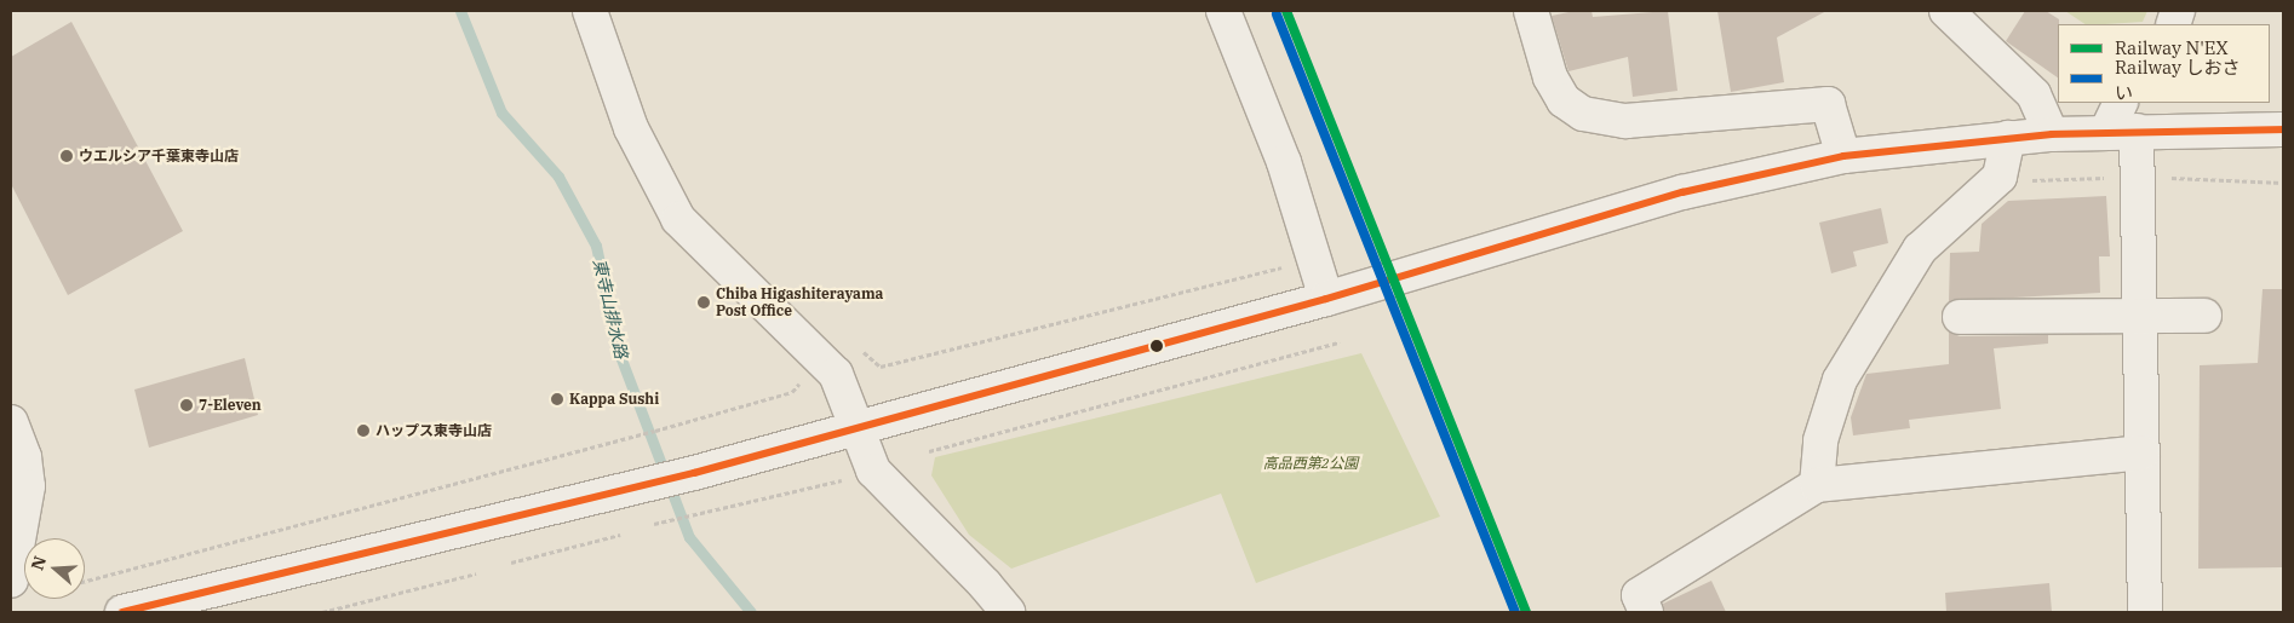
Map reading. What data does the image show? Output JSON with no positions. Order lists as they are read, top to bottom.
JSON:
{
  "water": ["東寺山排水路"],
  "parks": ["高品西第2公園"],
  "places": [
    "ウエルシア千葉東寺山店",
    "Chiba Higashiterayama Post Office",
    "Kappa Sushi",
    "7-Eleven",
    "ハップス東寺山店"
  ],
  "lines": ["rail line N'EX", "rail line しおさい"],
  "legend": ["Railway N'EX", "Railway しおさい"],
  "north": "left"
}
